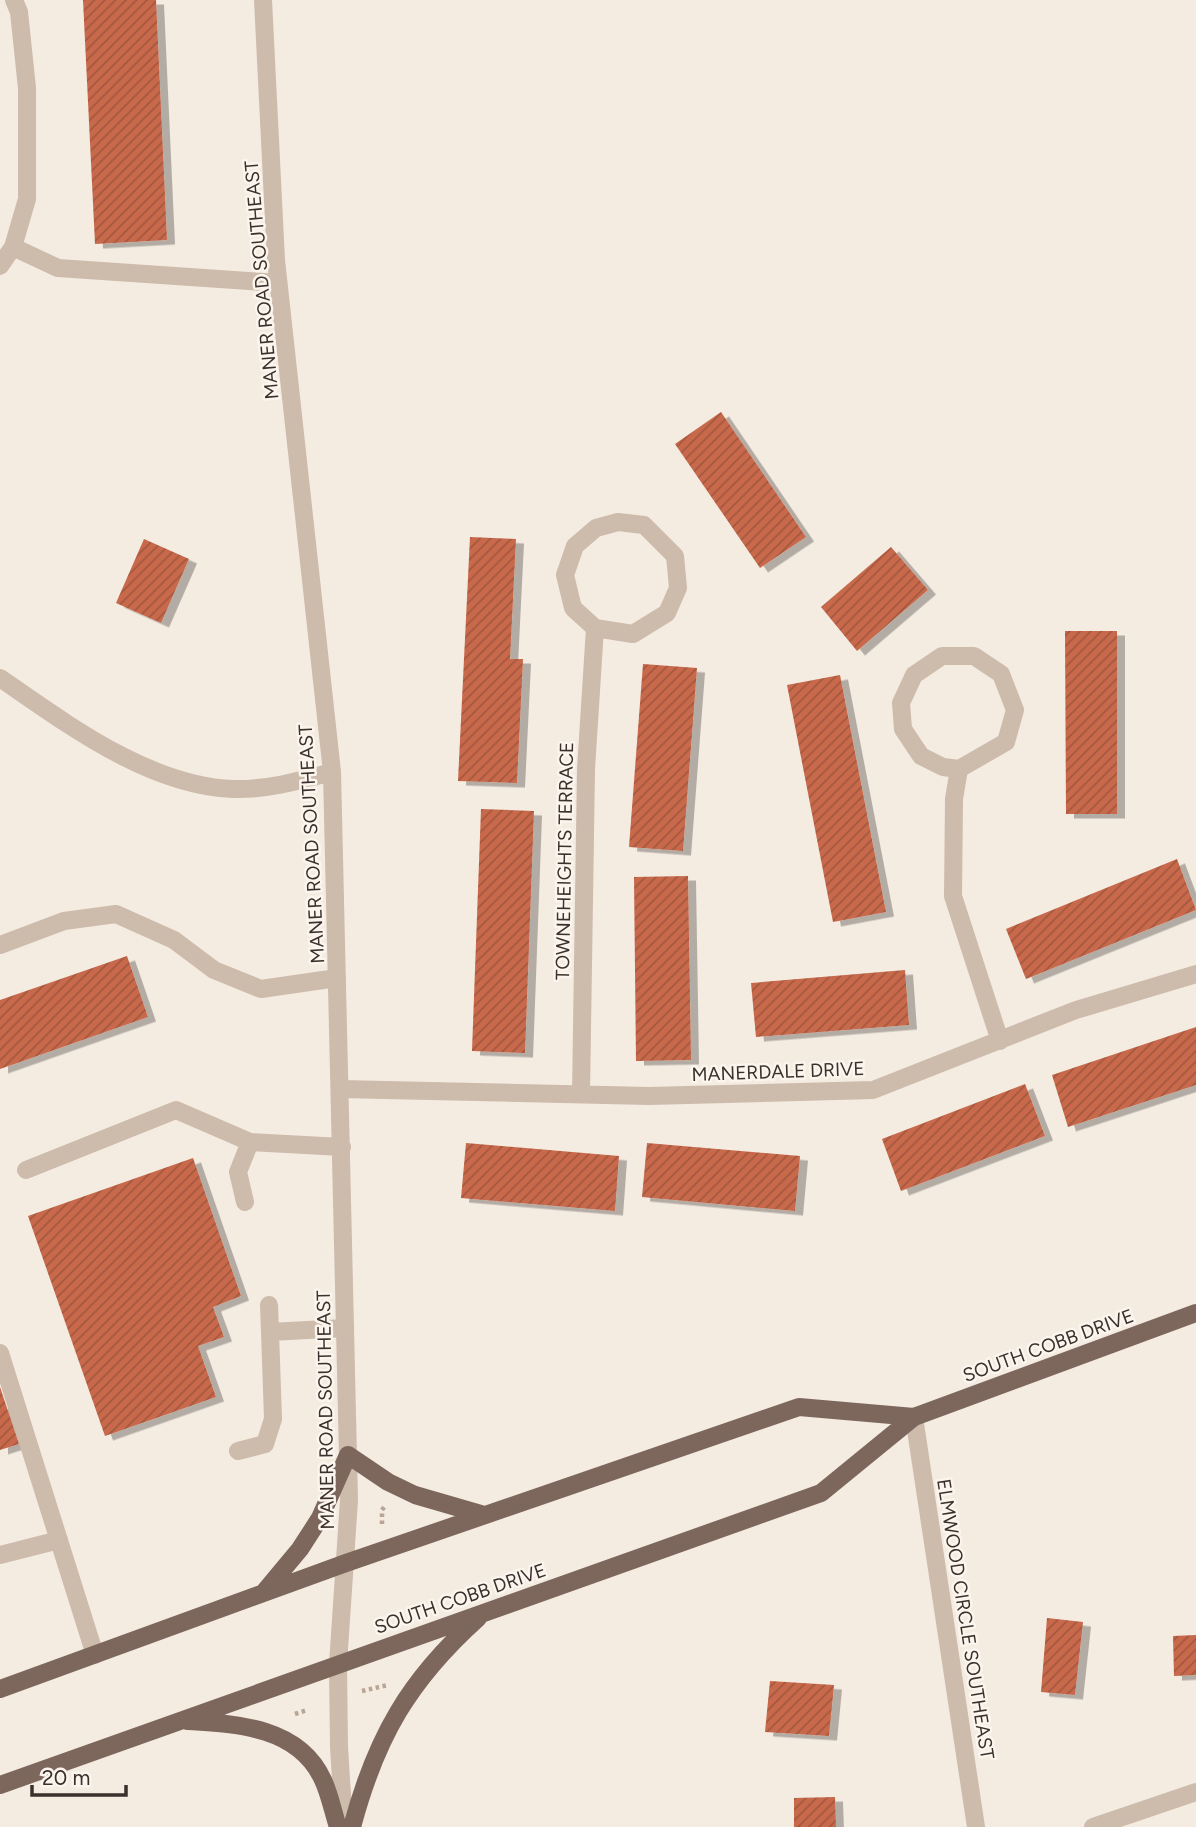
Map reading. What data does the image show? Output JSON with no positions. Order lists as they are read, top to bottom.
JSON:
{
  "streets": {
    "main road": ["SOUTH COBB DRIVE"],
    "street": [
      "MANER ROAD SOUTHEAST",
      "TOWNEHEIGHTS TERRACE",
      "MANERDALE DRIVE",
      "ELMWOOD CIRCLE SOUTHEAST"
    ]
  },
  "crossings": [
    ["MANER ROAD SOUTHEAST", "MANERDALE DRIVE"],
    ["MANER ROAD SOUTHEAST", "SOUTH COBB DRIVE"],
    ["TOWNEHEIGHTS TERRACE", "MANERDALE DRIVE"],
    ["SOUTH COBB DRIVE", "ELMWOOD CIRCLE SOUTHEAST"]
  ],
  "scale_bar": "20 m"
}
